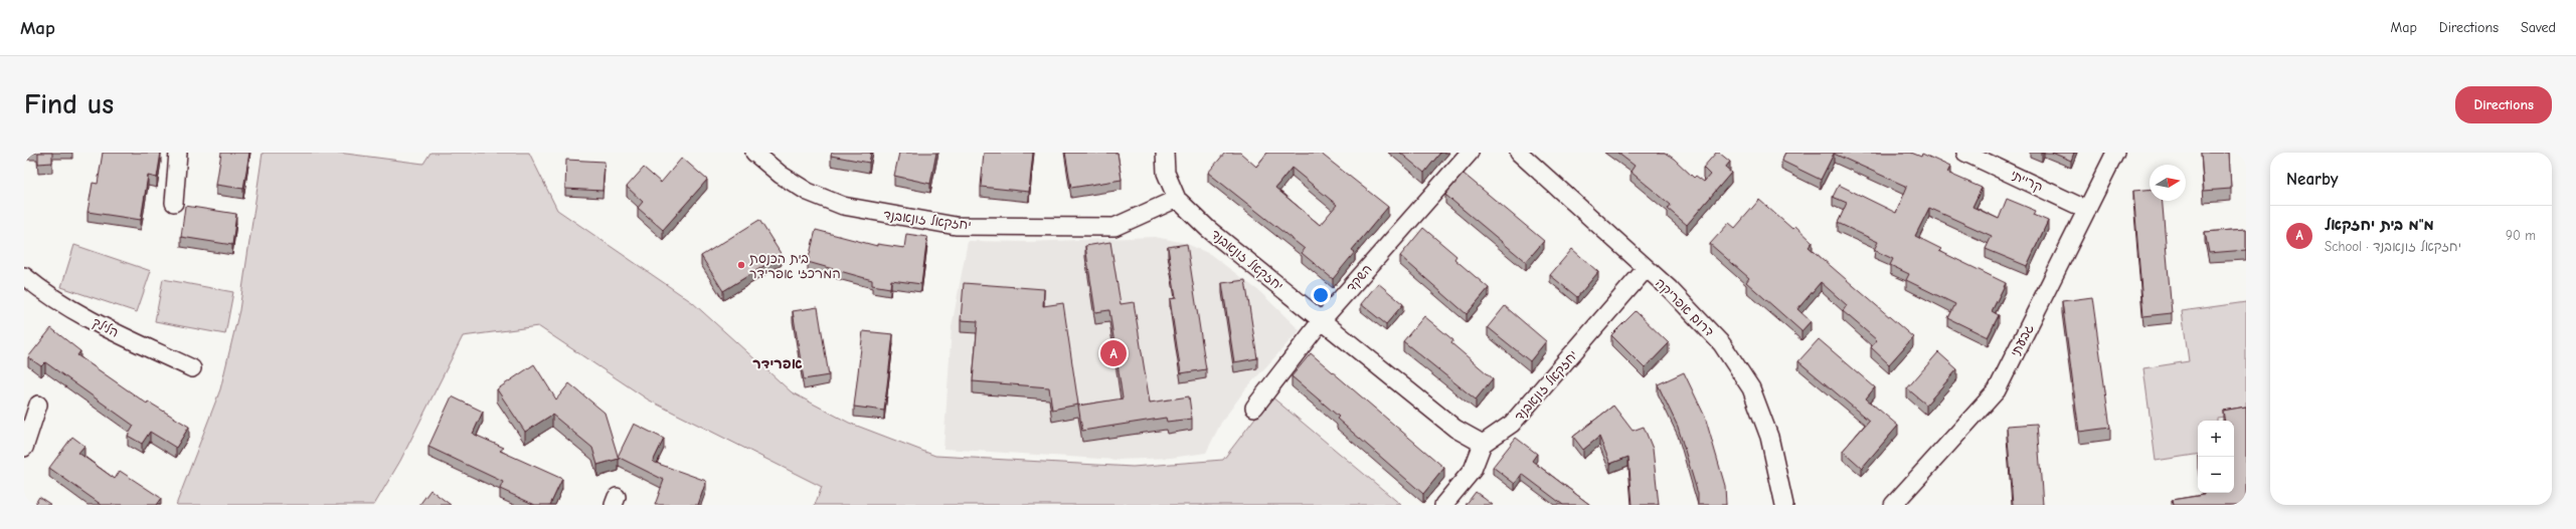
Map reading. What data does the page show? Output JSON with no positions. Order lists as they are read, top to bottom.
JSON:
{
  "streets": {
    "street": [
      "קרייתי",
      "יחזקאל זונאבנד",
      "השקד",
      "דרום אפריקה",
      "הלילך",
      "גבעתי"
    ]
  },
  "crossings": [
    ["קרייתי", "גבעתי"],
    ["יחזקאל זונאבנד", "השקד"],
    ["יחזקאל זונאבנד", "דרום אפריקה"]
  ],
  "districts": ["אפרידר"],
  "places": ["בית הכנסת המרכזי אפרידר"],
  "north": "right",
  "page": {
    "header": "Map",
    "nav": ["Map", "Directions", "Saved"],
    "buttons": "Directions",
    "title": "Find us",
    "heading": "Nearby",
    "list": [
      {
        "mark": "A",
        "name": "מ\"מ בית יחזקאל",
        "note": "School · יחזקאל זונאבנד",
        "value": "90 m"
      }
    ],
    "pins": "A",
    "map_buttons": ["+", "−"]
  }
}
